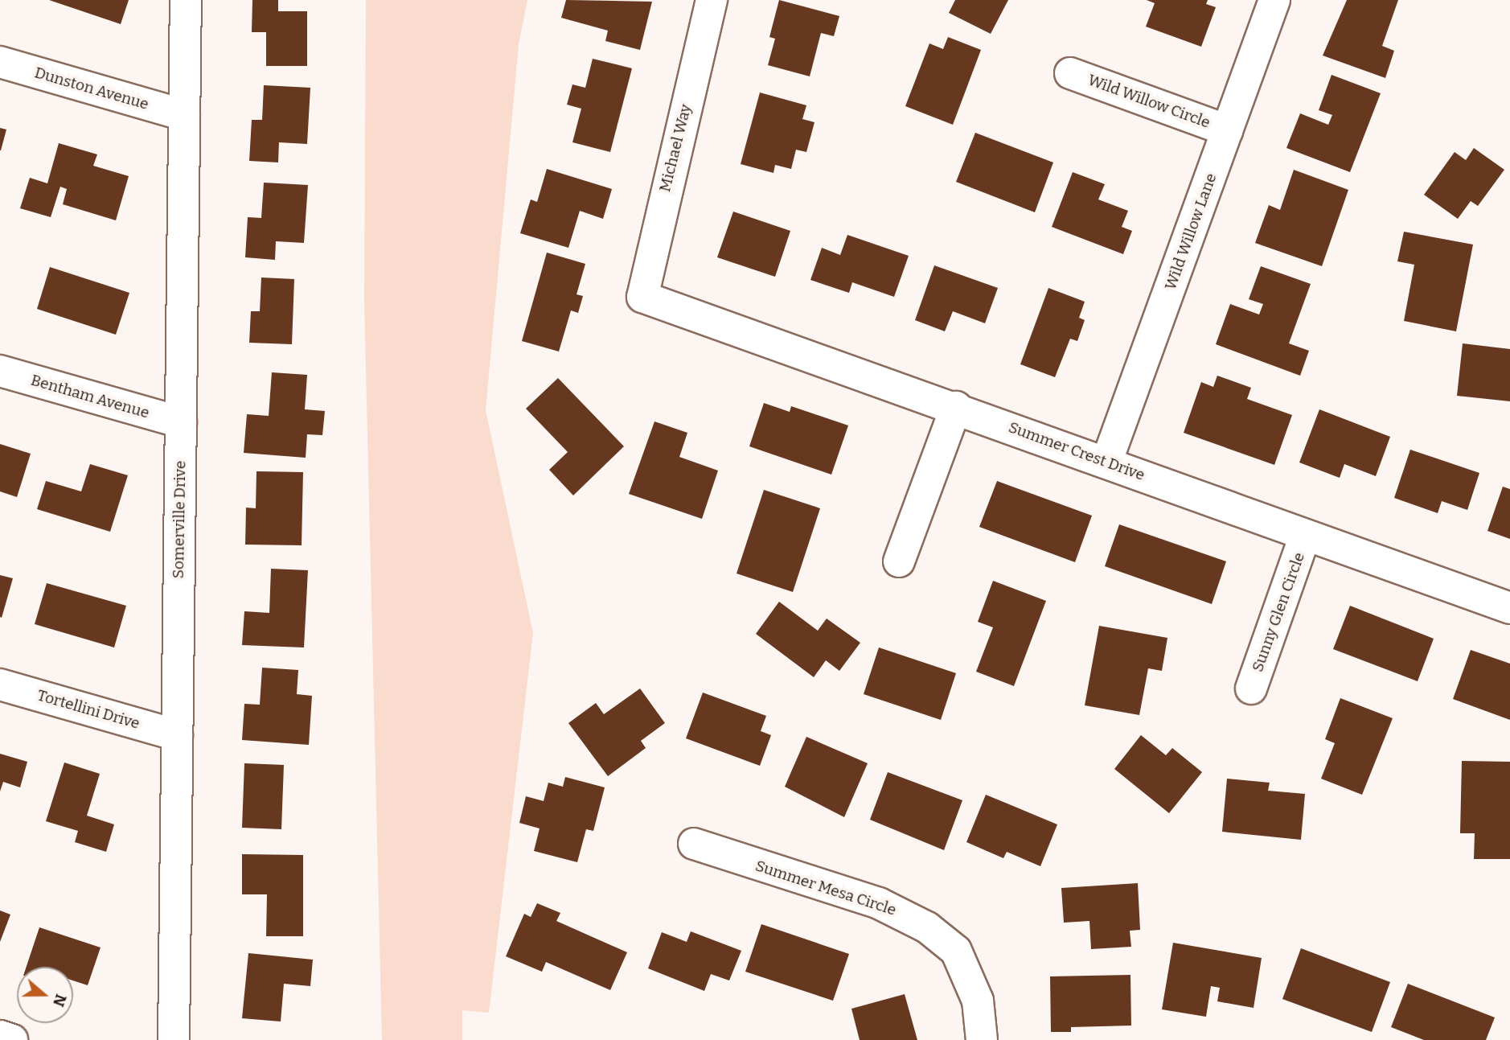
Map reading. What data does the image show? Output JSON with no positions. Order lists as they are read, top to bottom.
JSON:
{
  "streets": {
    "street": [
      "Dunston Avenue",
      "Wild Willow Circle",
      "Michael Way",
      "Wild Willow Lane",
      "Bentham Avenue",
      "Summer Crest Drive",
      "Somerville Drive",
      "Sunny Glen Circle",
      "Tortellini Drive",
      "Summer Mesa Circle"
    ]
  },
  "crossings": [
    ["Dunston Avenue", "Somerville Drive"],
    ["Wild Willow Circle", "Wild Willow Lane"],
    ["Michael Way", "Summer Crest Drive"],
    ["Wild Willow Lane", "Summer Crest Drive"],
    ["Bentham Avenue", "Somerville Drive"],
    ["Summer Crest Drive", "Sunny Glen Circle"],
    ["Somerville Drive", "Tortellini Drive"]
  ],
  "north": "right"
}
